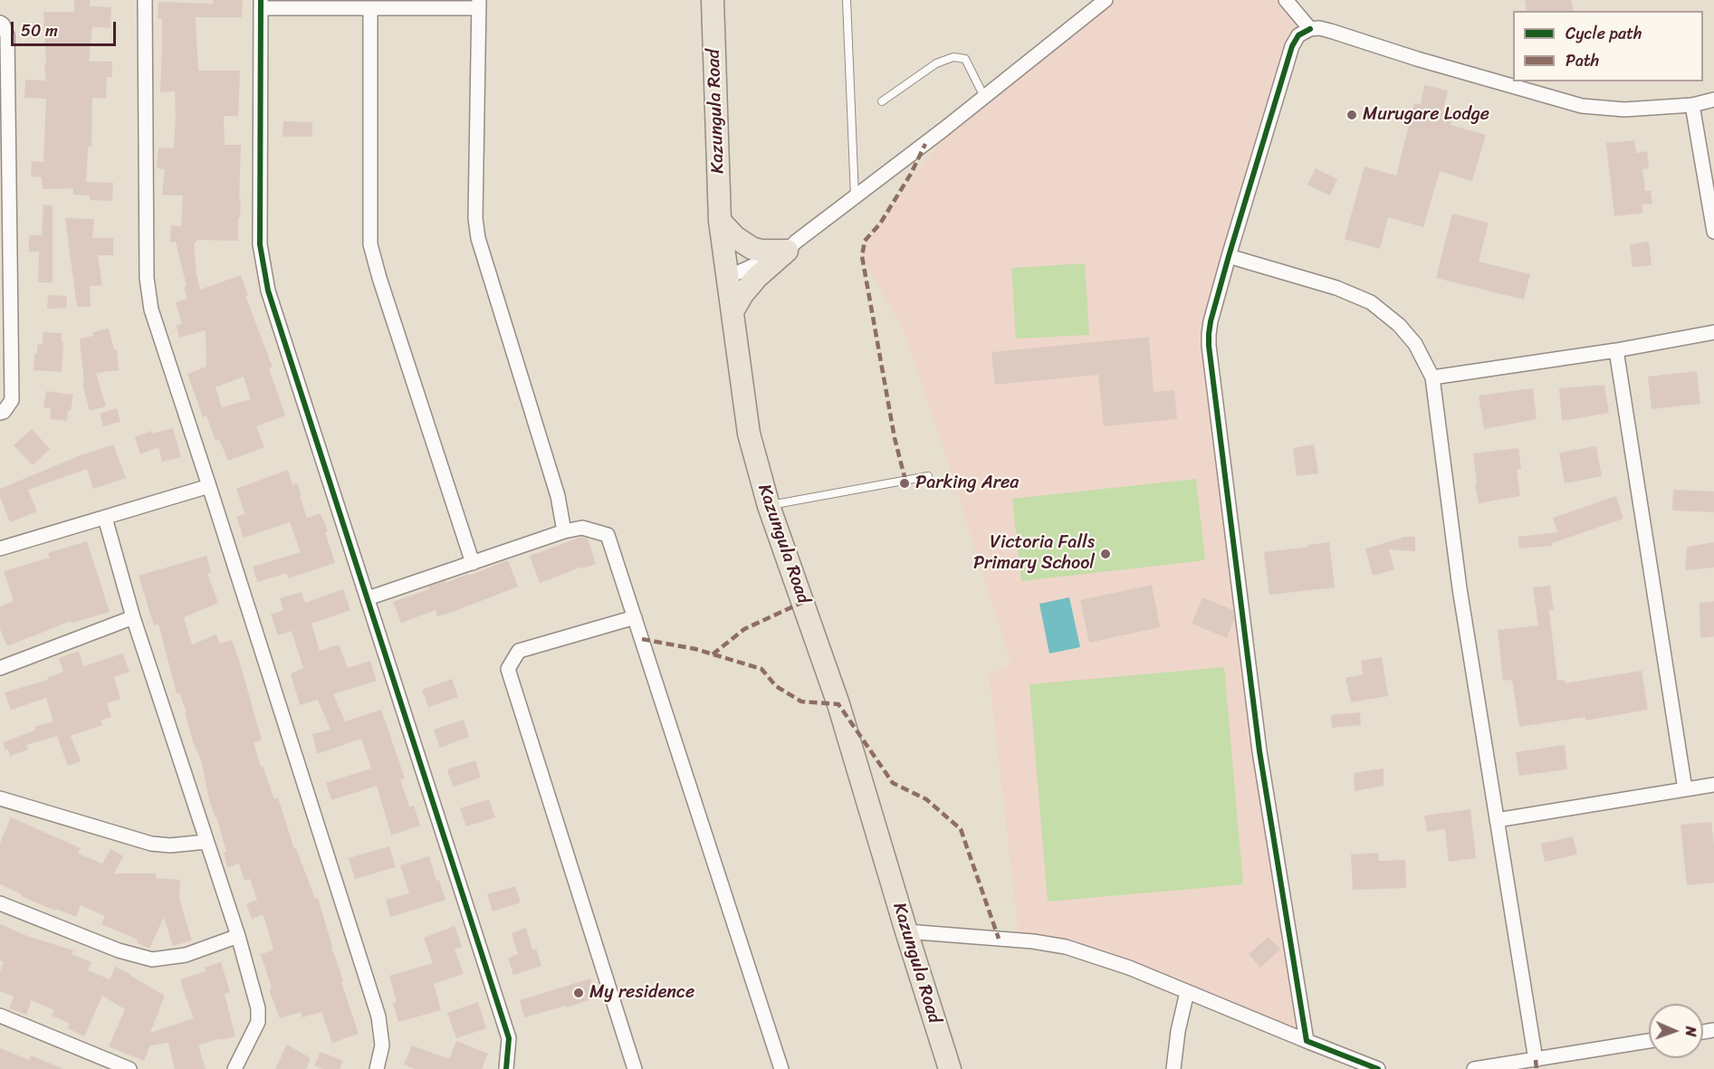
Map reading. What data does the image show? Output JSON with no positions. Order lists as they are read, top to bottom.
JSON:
{
  "streets": {
    "main road": ["Kazungula Road"]
  },
  "places": [
    "Murugare Lodge",
    "Parking Area",
    "Victoria Falls Primary School",
    "My residence"
  ],
  "legend": ["Cycle path", "Path"],
  "scale_bar": "50 m",
  "north": "right"
}
